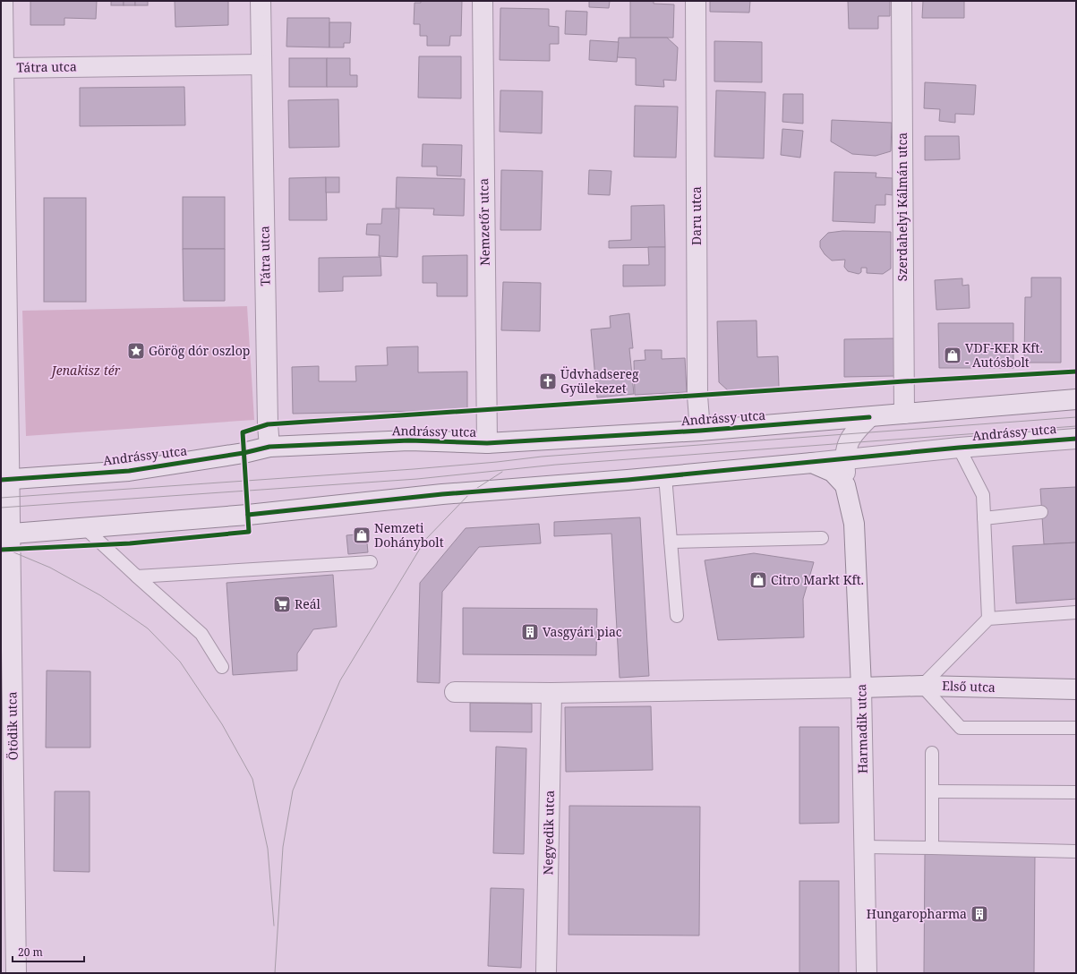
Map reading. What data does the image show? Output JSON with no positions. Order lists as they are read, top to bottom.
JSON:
{
  "streets": {
    "street": [
      "Tátra utca",
      "Szerdahelyi Kálmán utca",
      "Daru utca",
      "Nemzetőr utca",
      "Andrássy utca",
      "Első utca",
      "Ötödik utca",
      "Harmadik utca",
      "Negyedik utca"
    ]
  },
  "crossings": [
    ["Tátra utca", "Andrássy utca"],
    ["Tátra utca", "Ötödik utca"],
    ["Szerdahelyi Kálmán utca", "Andrássy utca"],
    ["Daru utca", "Andrássy utca"],
    ["Nemzetőr utca", "Andrássy utca"],
    ["Andrássy utca", "Ötödik utca"],
    ["Andrássy utca", "Harmadik utca"],
    ["Első utca", "Harmadik utca"],
    ["Első utca", "Negyedik utca"]
  ],
  "parks": ["Jenakisz tér"],
  "places": {
    "place": ["Görög dór oszlop"],
    "shop": ["VDF-KER Kft. - Autósbolt", "Nemzeti Dohánybolt", "Citro Markt Kft."],
    "church": ["Üdvhadsereg Gyülekezet"],
    "supermarket": ["Reál"],
    "building": ["Vasgyári piac", "Hungaropharma"]
  },
  "scale_bar": "20 m"
}
